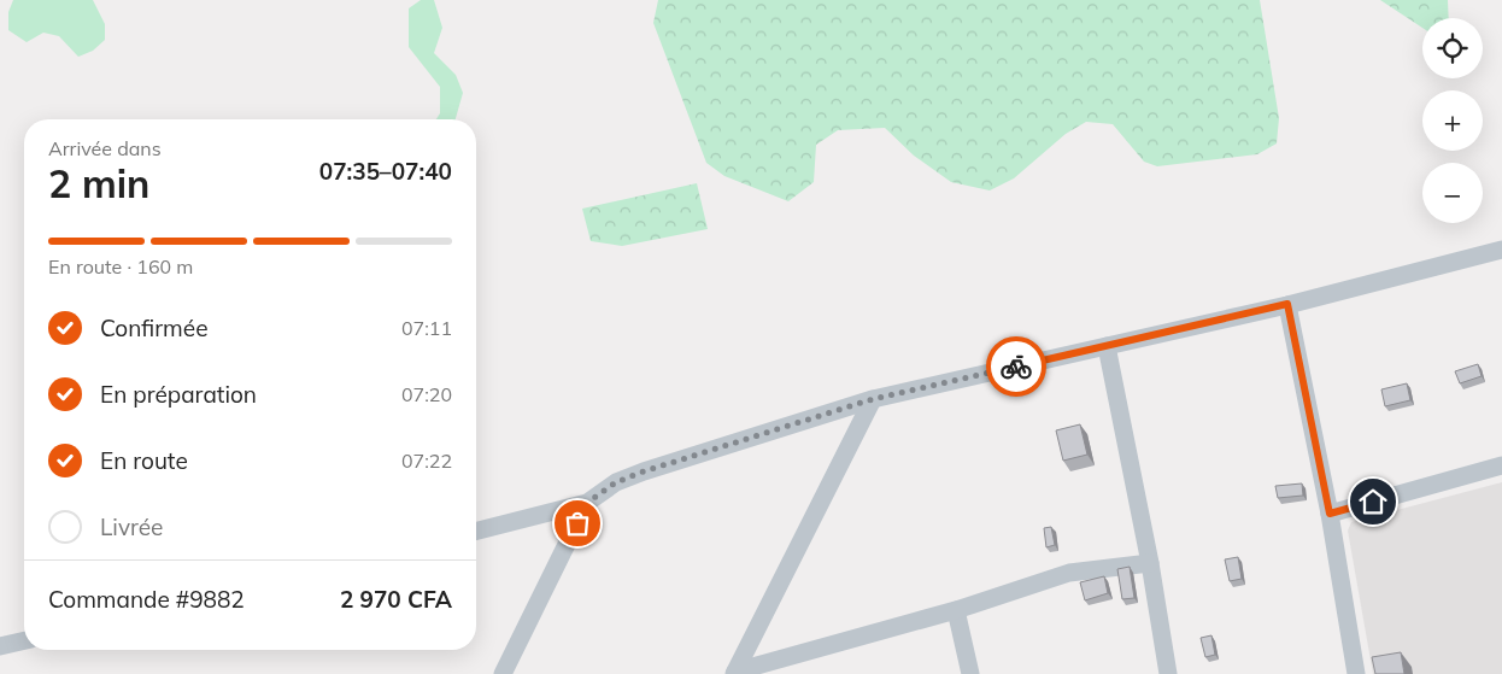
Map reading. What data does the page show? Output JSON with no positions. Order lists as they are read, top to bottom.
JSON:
{
  "page": {
    "map_buttons": ["+", "−"],
    "heading": ["2 min", "Arrivée dans", "07:35–07:40"],
    "panel": ["Commande #9882", "2 970 CFA"],
    "bar": "En route · 160 m",
    "list": [
      ["Confirmée", "07:11"],
      ["En préparation", "07:20"],
      ["En route", "07:22"],
      "Livrée"
    ]
  }
}
